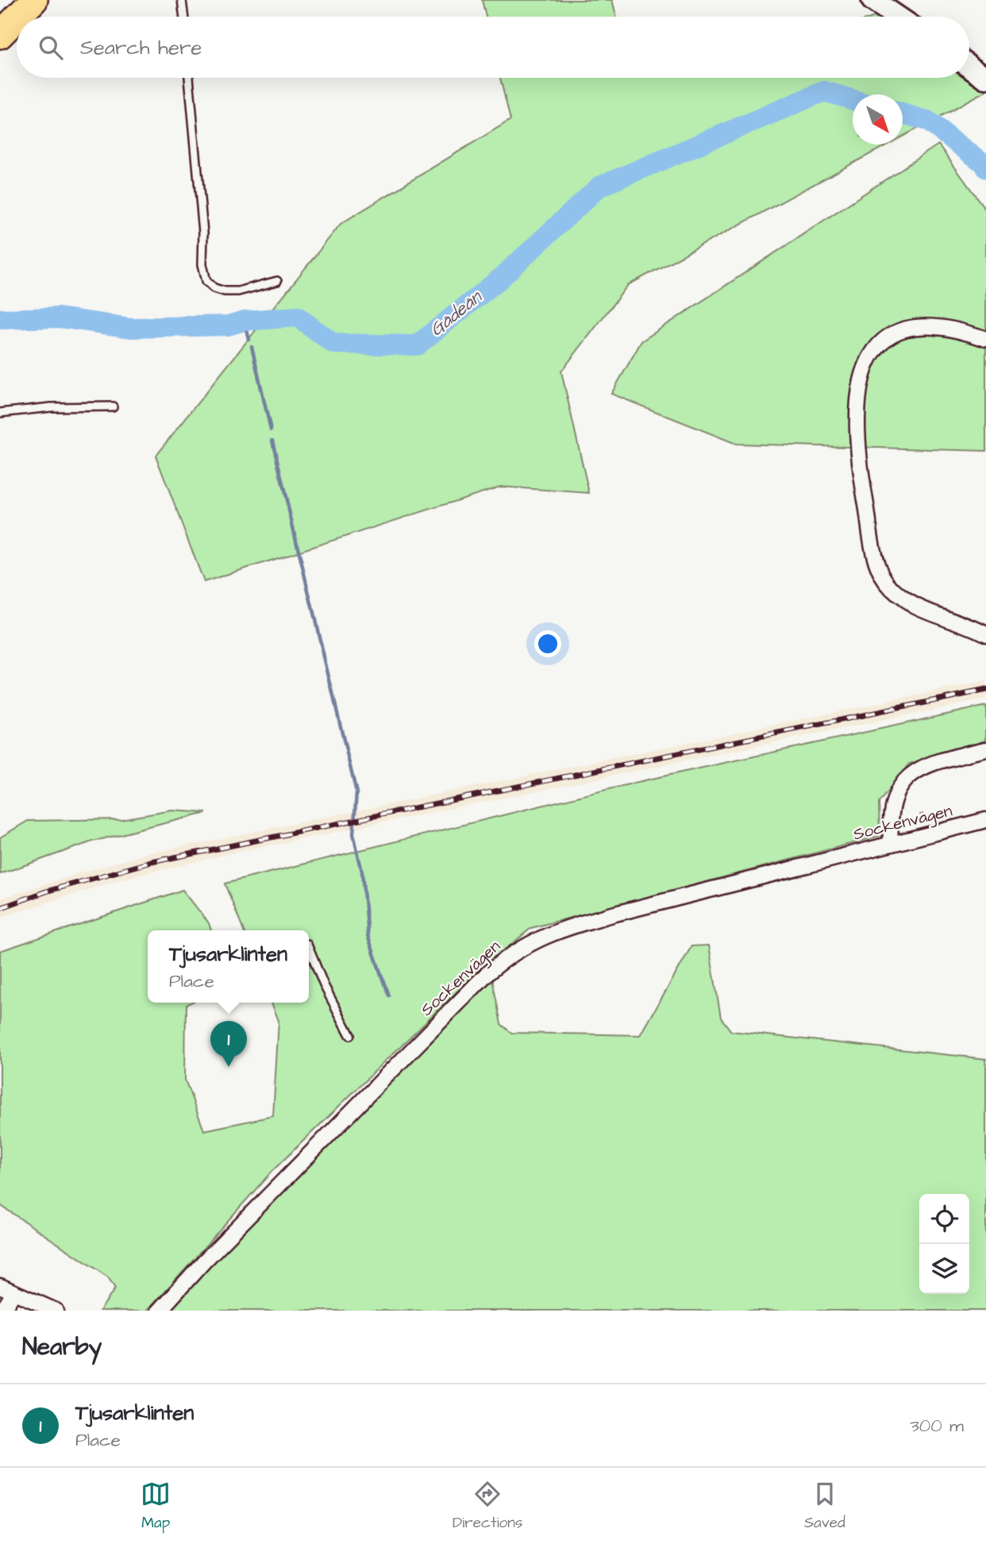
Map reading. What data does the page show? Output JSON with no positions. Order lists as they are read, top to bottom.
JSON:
{
  "streets": {
    "street": ["Sockenvägen"]
  },
  "water": ["Gådeån"],
  "north": "bottom right",
  "page": {
    "search": "Search here",
    "popup": ["Tjusarklinten", "Place"],
    "pins": "1",
    "heading": "Nearby",
    "list": [
      {
        "mark": "1",
        "name": "Tjusarklinten",
        "note": "Place",
        "value": "300 m"
      }
    ],
    "nav": ["Map", "Directions", "Saved"]
  }
}
